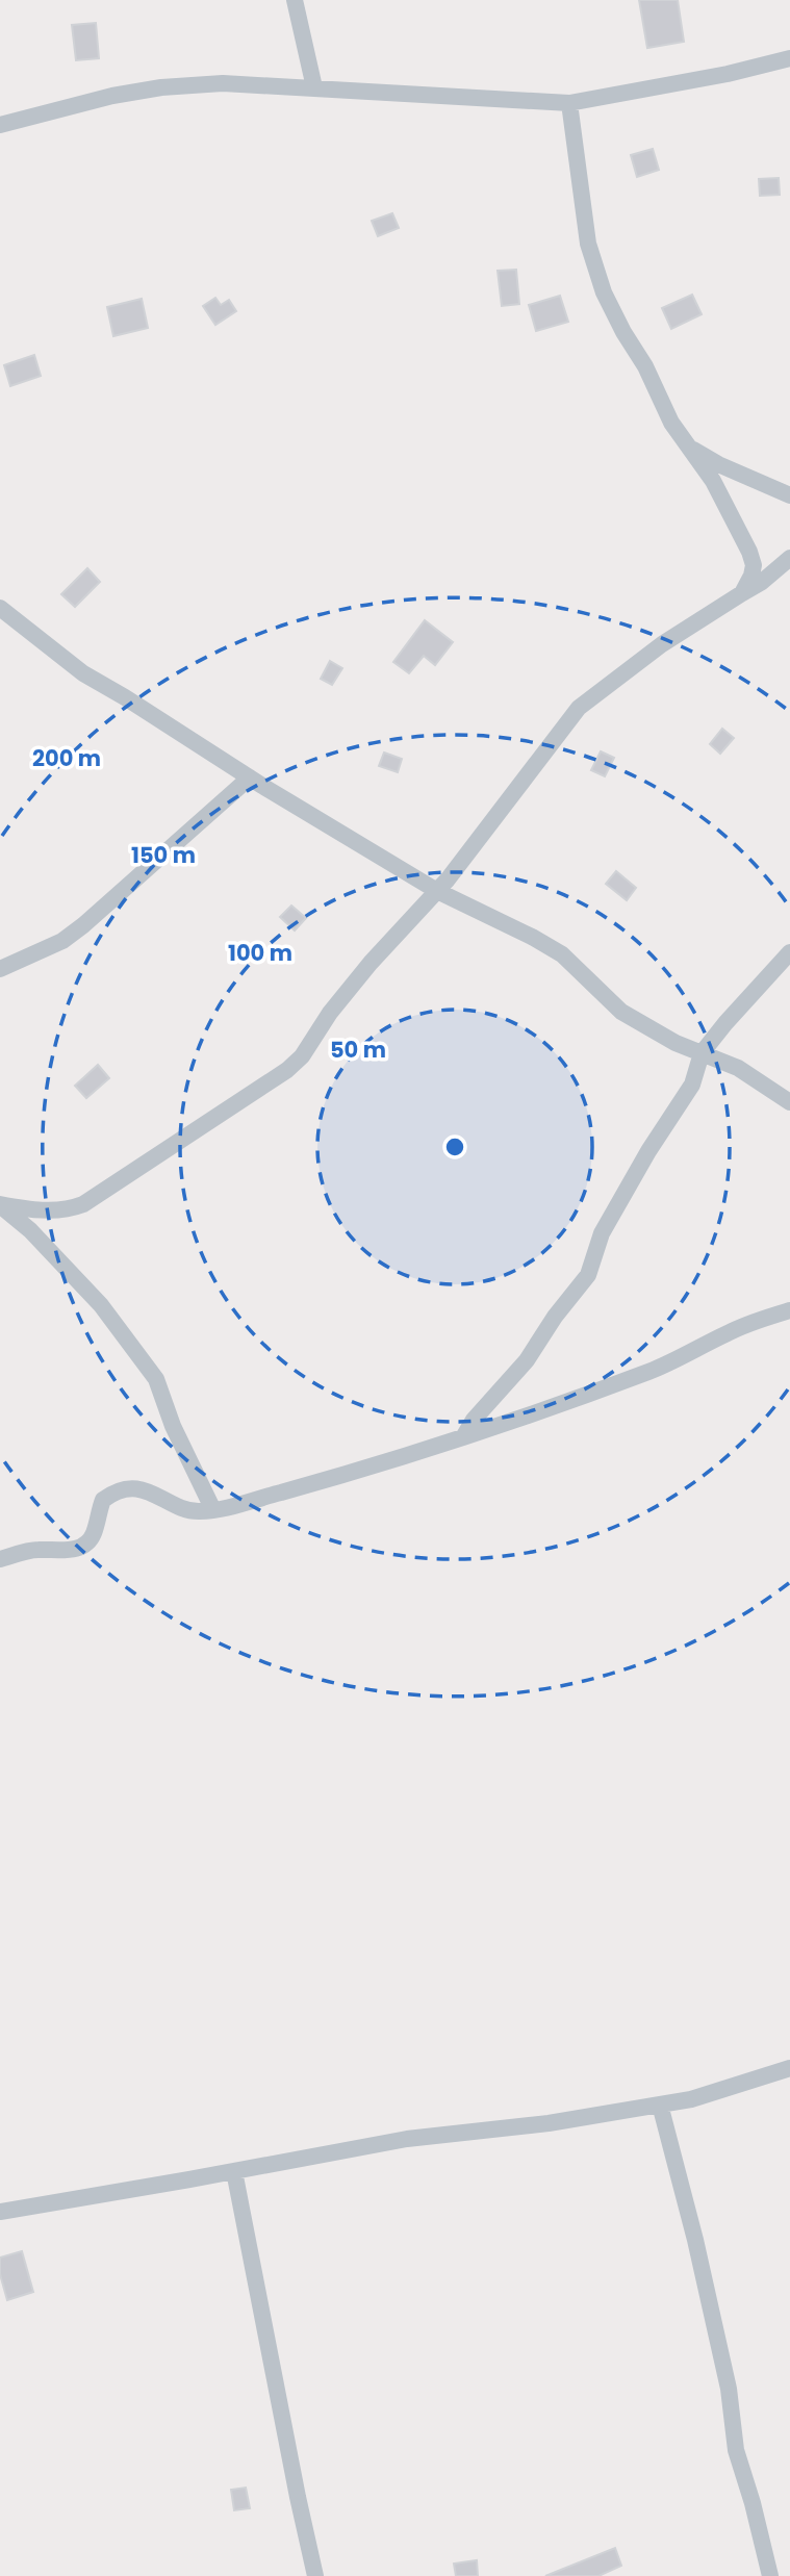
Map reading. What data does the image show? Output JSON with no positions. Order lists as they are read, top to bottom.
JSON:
{
  "rings": [
    "200 m",
    "150 m",
    "100 m",
    "50 m"
  ]
}
